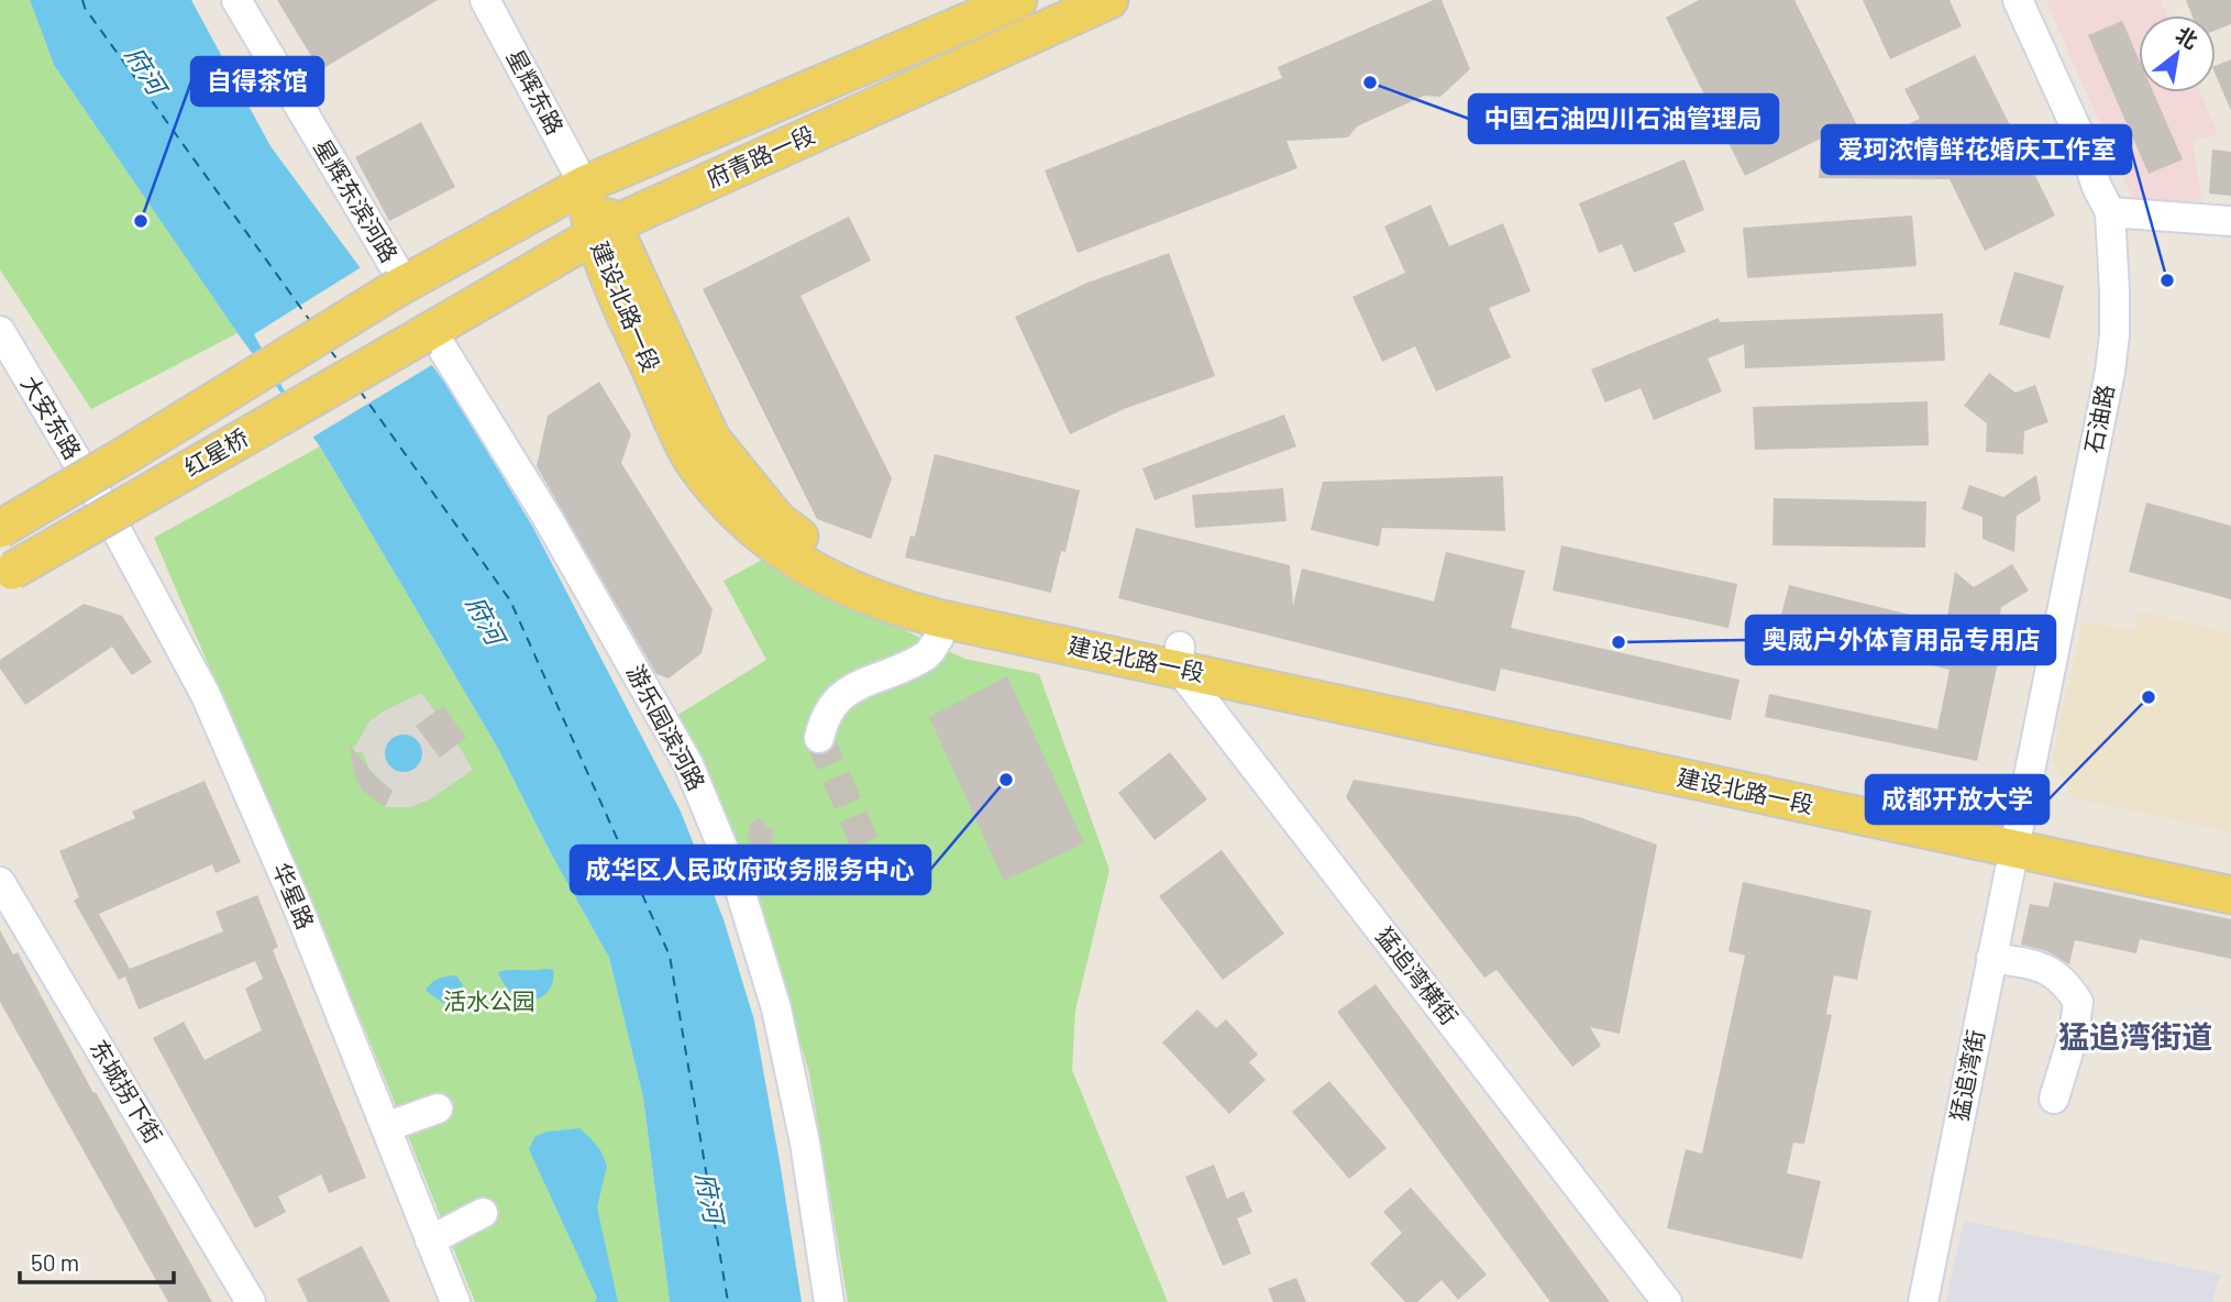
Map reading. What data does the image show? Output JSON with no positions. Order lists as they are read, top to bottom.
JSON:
{
  "streets": {
    "main road": ["府青路一段", "建设北路一段", "红星桥"],
    "street": [
      "星辉东路",
      "星辉东滨河路",
      "大安东路",
      "石油路",
      "游乐园滨河路",
      "华星路",
      "猛追湾横街",
      "猛追湾街",
      "东城拐下街"
    ]
  },
  "crossings": [
    ["星辉东路", "府青路一段"],
    ["星辉东路", "建设北路一段"],
    ["府青路一段", "星辉东滨河路"],
    ["府青路一段", "建设北路一段"],
    ["府青路一段", "红星桥"],
    ["府青路一段", "游乐园滨河路"],
    ["星辉东滨河路", "红星桥"],
    ["建设北路一段", "石油路"],
    ["建设北路一段", "猛追湾横街"],
    ["建设北路一段", "猛追湾街"],
    ["大安东路", "华星路"],
    ["石油路", "猛追湾街"],
    ["红星桥", "游乐园滨河路"]
  ],
  "districts": ["猛追湾街道"],
  "water": ["府河"],
  "parks": ["活水公园"],
  "places": [
    "中国石油四川石油管理局",
    "自得茶馆",
    "爱珂浓情鲜花婚庆工作室",
    "奥威户外体育用品专用店",
    "成都开放大学",
    "成华区人民政府政务服务中心"
  ],
  "scale_bar": "50 m",
  "north": "top right"
}
